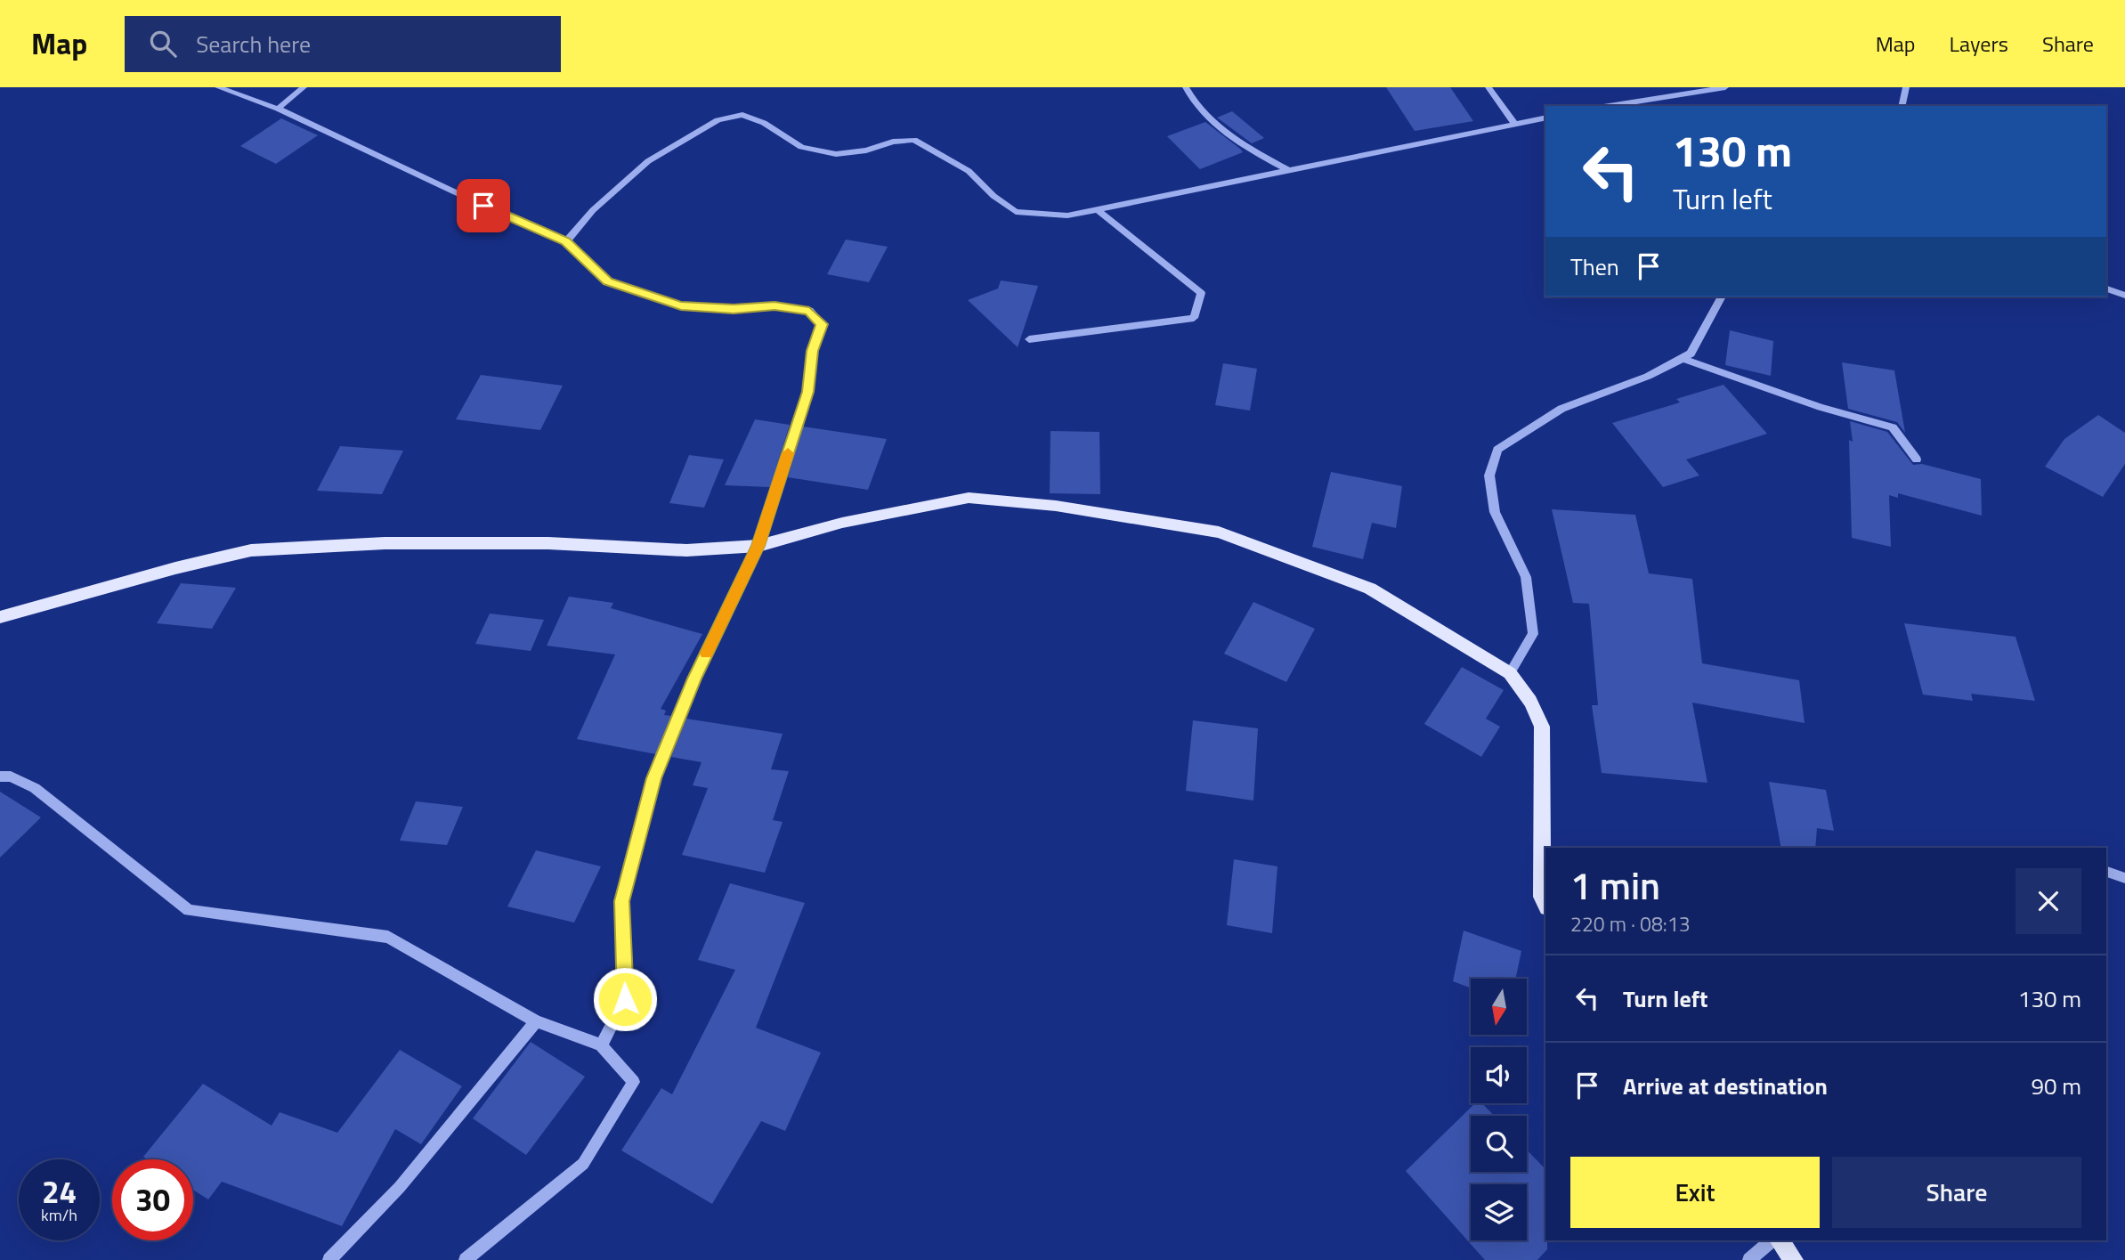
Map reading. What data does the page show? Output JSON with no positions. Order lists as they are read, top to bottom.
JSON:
{
  "north": "bottom",
  "page": {
    "header": "Map",
    "search": "Search here",
    "nav": ["Map", "Layers", "Share"],
    "turn": ["130 m", "Turn left"],
    "then": "Then",
    "heading": ["1 min", "220 m · 08:13"],
    "list": [
      {
        "name": "Turn left",
        "value": "130 m"
      },
      {
        "name": "Arrive at destination",
        "value": "90 m"
      }
    ],
    "buttons": ["Exit", "Share"],
    "speed": "24 km/h",
    "limit": "30"
  }
}
